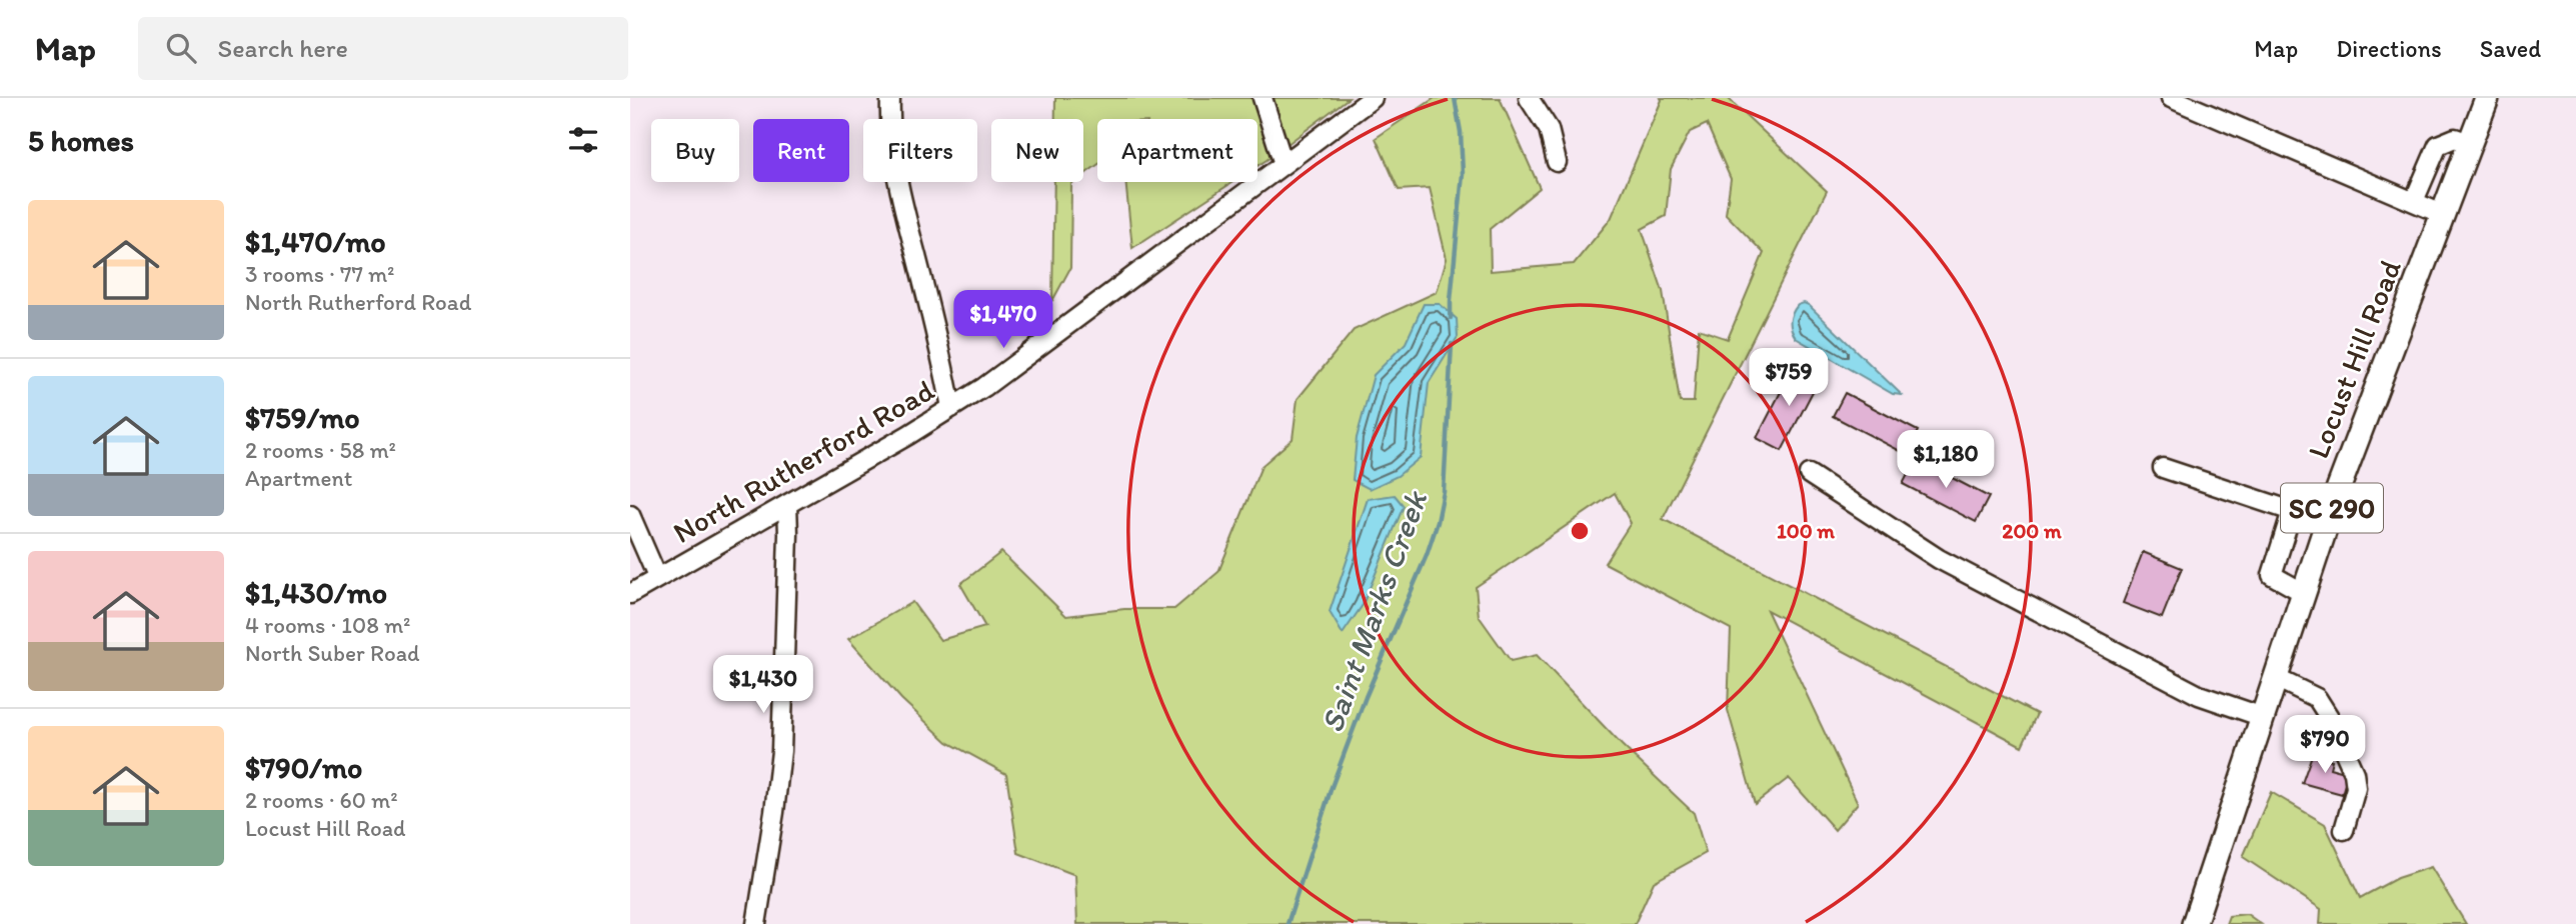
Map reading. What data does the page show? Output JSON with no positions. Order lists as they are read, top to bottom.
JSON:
{
  "streets": {
    "main road": ["Locust Hill Road", "SC 290"],
    "street": ["North Rutherford Road"]
  },
  "water": ["Saint Marks Creek"],
  "page": {
    "header": "Map",
    "search": "Search here",
    "nav": ["Map", "Directions", "Saved"],
    "heading": "5 homes",
    "chip": [
      "Buy",
      "Rent",
      "Filters",
      "New",
      "Apartment"
    ],
    "list": [
      {
        "name": "$1,470/mo",
        "note": "3 rooms · 77 m² · North Rutherford Road"
      },
      {
        "name": "$759/mo",
        "note": "2 rooms · 58 m² · Apartment"
      },
      {
        "name": "$1,430/mo",
        "note": "4 rooms · 108 m² · North Suber Road"
      },
      {
        "name": "$790/mo",
        "note": "2 rooms · 60 m² · Locust Hill Road"
      }
    ],
    "price": [
      "$1,470",
      "$759",
      "$1,180",
      "$1,430",
      "$790"
    ]
  },
  "rings": ["100 m", "200 m"]
}
